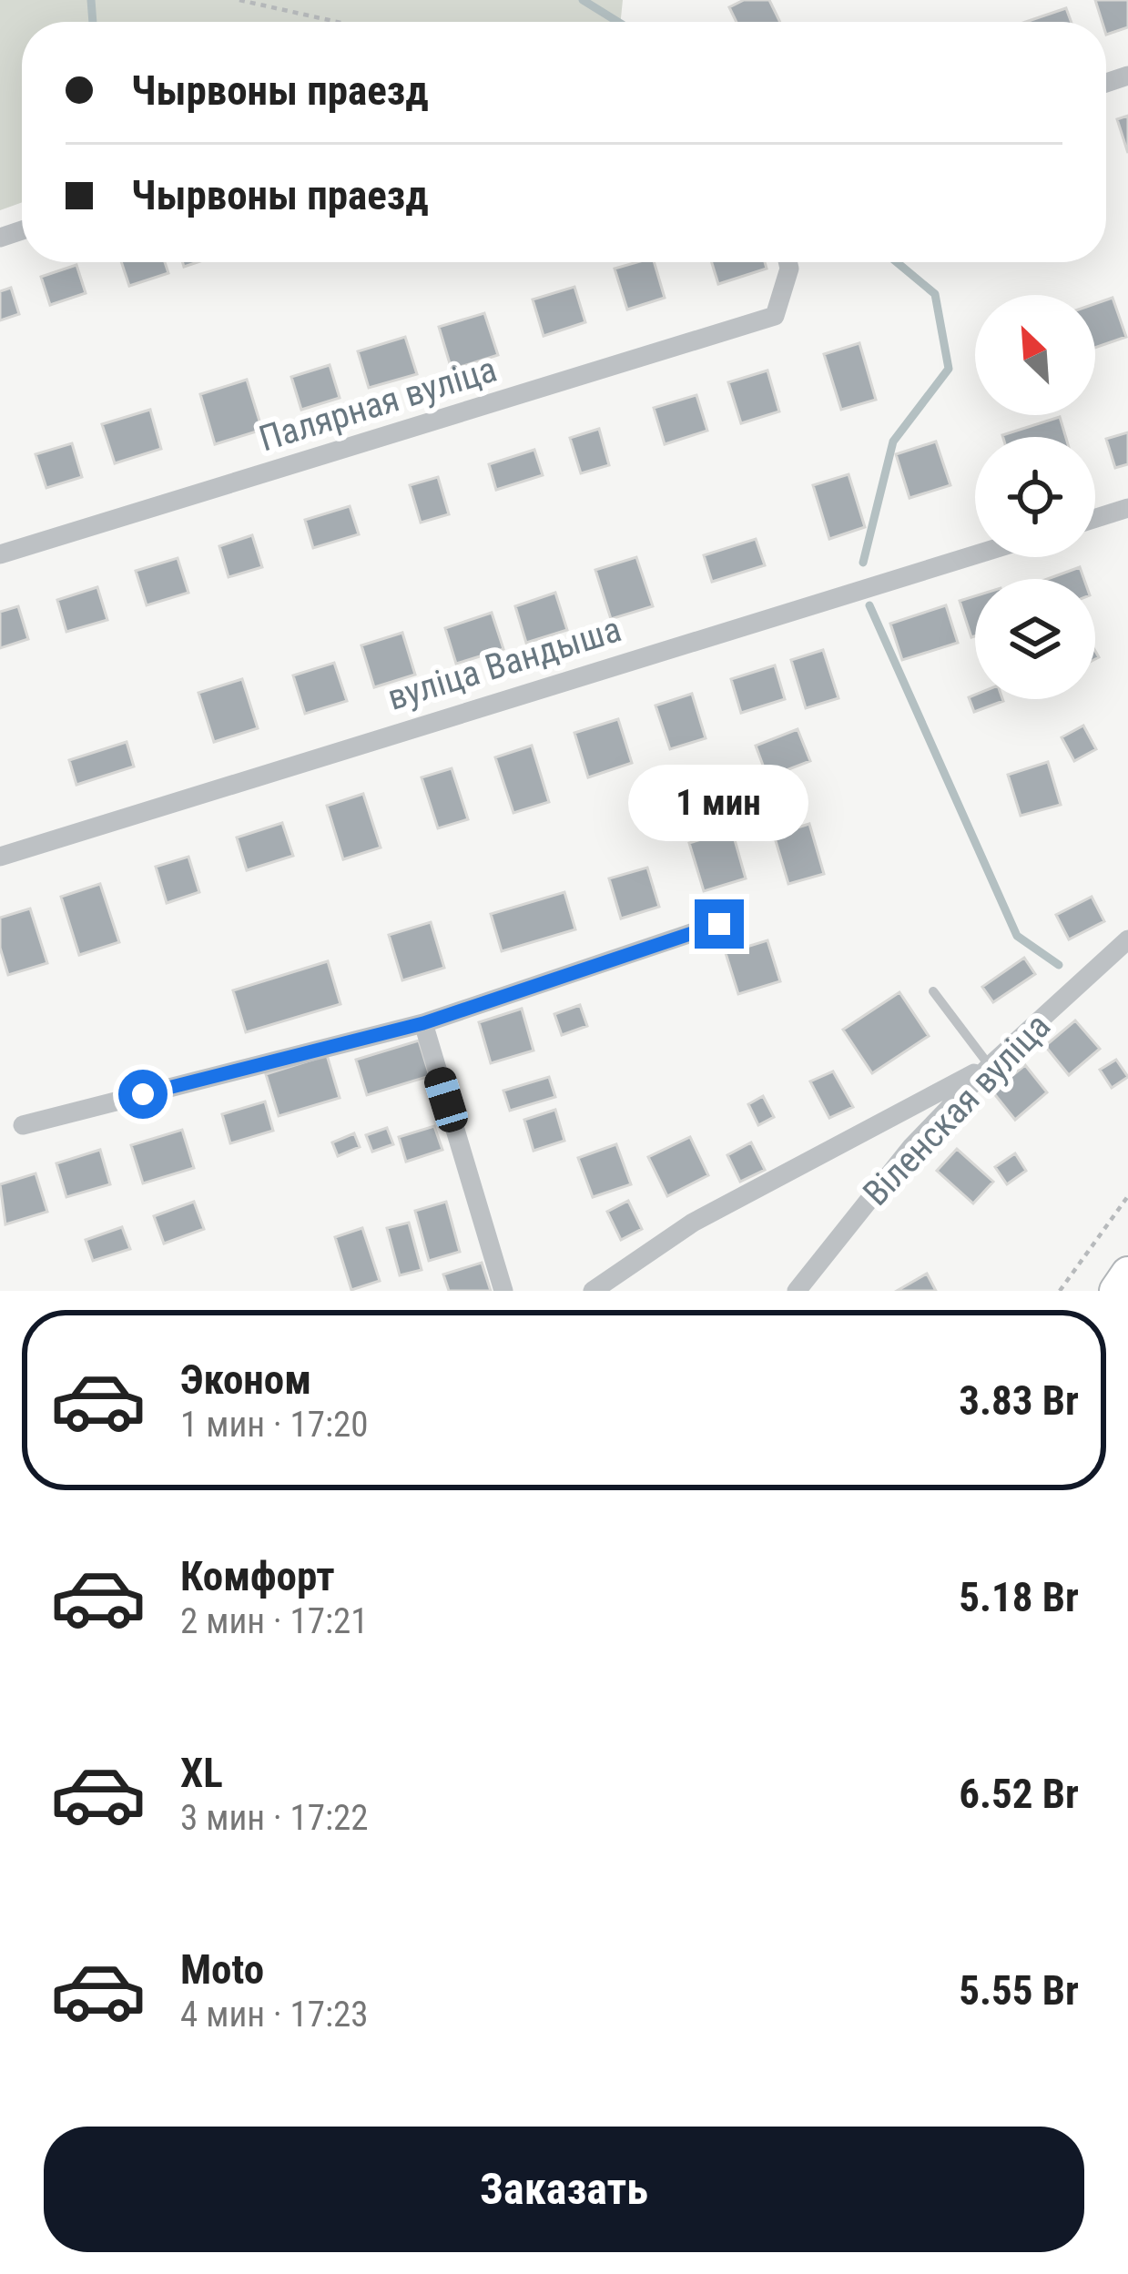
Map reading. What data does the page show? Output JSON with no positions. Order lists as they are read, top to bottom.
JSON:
{
  "streets": {
    "street": ["Палярная вуліца", "вуліца Вандыша", "Віленская вуліца"]
  },
  "north": "top left",
  "page": {
    "banner": ["Чырвоны праезд", "Чырвоны праезд"],
    "bubble": "1 мин",
    "list": [
      {
        "name": "Эконом",
        "note": "1 мин · 17:20",
        "value": "3.83 Br"
      },
      {
        "name": "Комфорт",
        "note": "2 мин · 17:21",
        "value": "5.18 Br"
      },
      {
        "name": "XL",
        "note": "3 мин · 17:22",
        "value": "6.52 Br"
      },
      {
        "name": "Moto",
        "note": "4 мин · 17:23",
        "value": "5.55 Br"
      }
    ],
    "buttons": "Заказать"
  }
}
